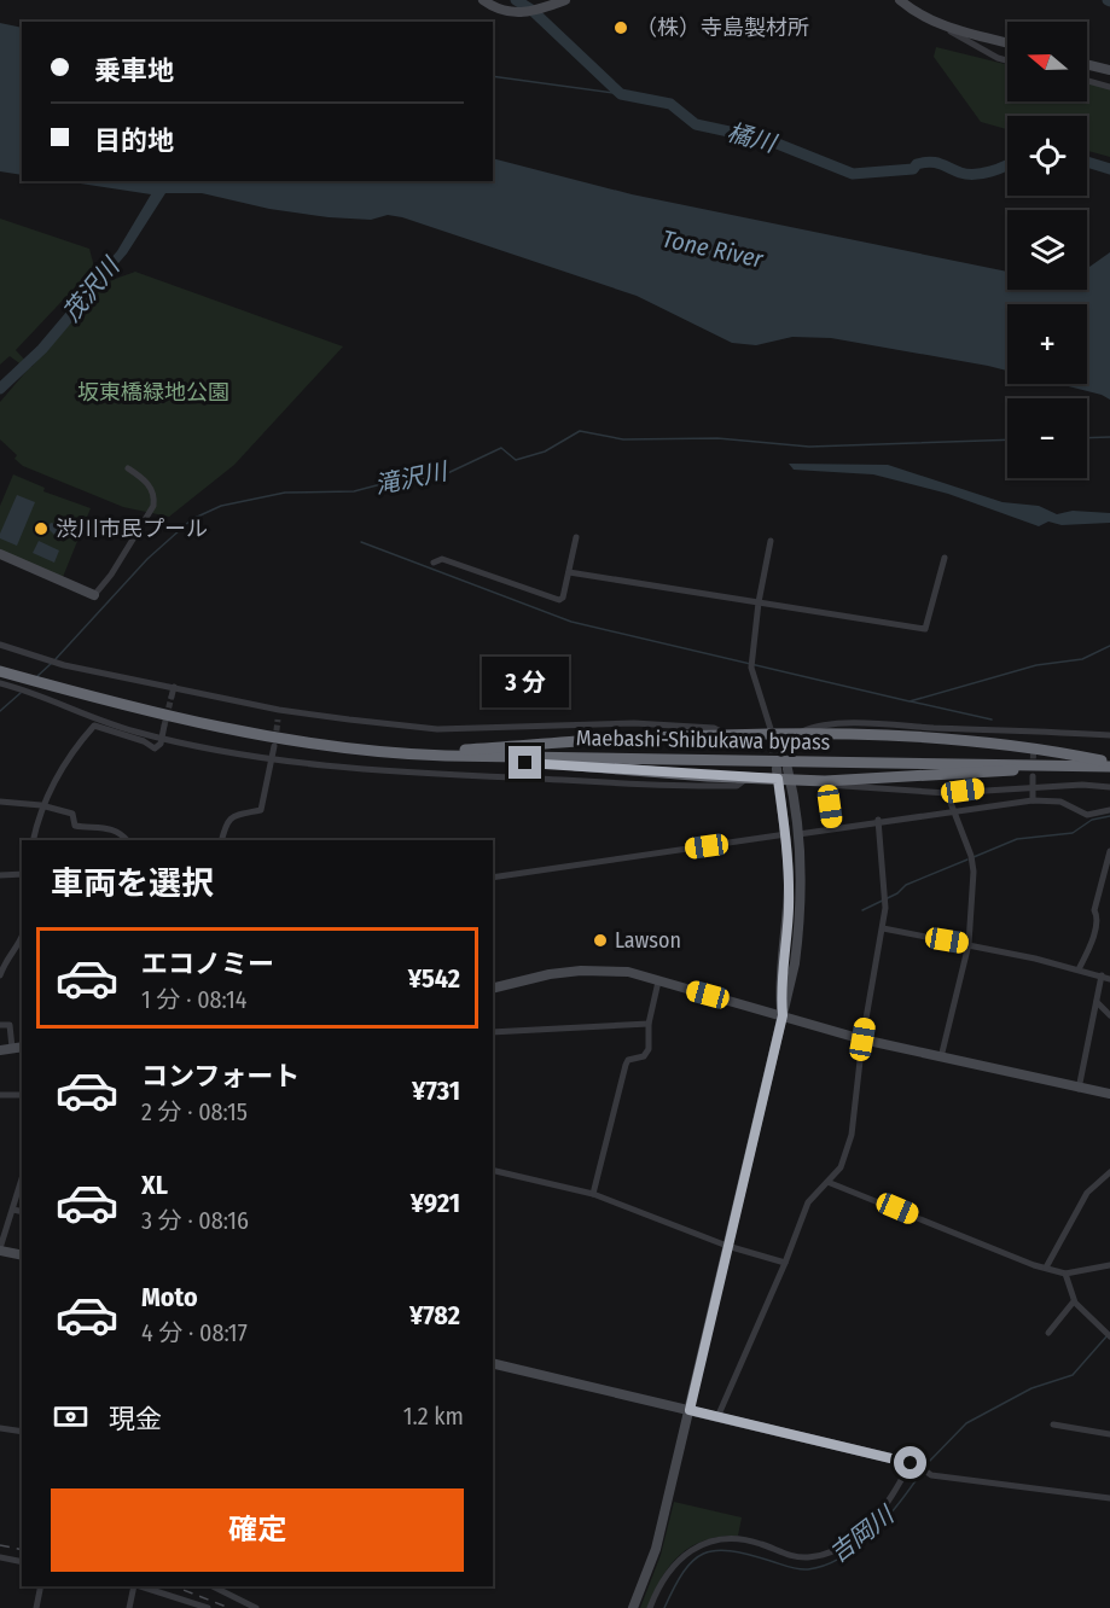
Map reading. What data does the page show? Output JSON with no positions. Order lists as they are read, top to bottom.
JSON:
{
  "streets": {
    "highway": ["Maebashi-Shibukawa bypass"]
  },
  "water": [
    "橘川",
    "Tone River",
    "茂沢川",
    "滝沢川",
    "吉岡川"
  ],
  "parks": ["坂東橋緑地公園"],
  "places": ["（株）寺島製材所", "渋川市民プール", "Lawson"],
  "north": "left",
  "page": {
    "map_buttons": ["+", "−"],
    "banner": ["乗車地", "目的地"],
    "bubble": "3 分",
    "heading": "車両を選択",
    "list": [
      {
        "name": "エコノミー",
        "note": "1 分 · 08:14",
        "value": "¥542"
      },
      {
        "name": "コンフォート",
        "note": "2 分 · 08:15",
        "value": "¥731"
      },
      {
        "name": "XL",
        "note": "3 分 · 08:16",
        "value": "¥921"
      },
      {
        "name": "Moto",
        "note": "4 分 · 08:17",
        "value": "¥782"
      }
    ],
    "pay": ["現金", "1.2 km"],
    "buttons": "確定"
  }
}
